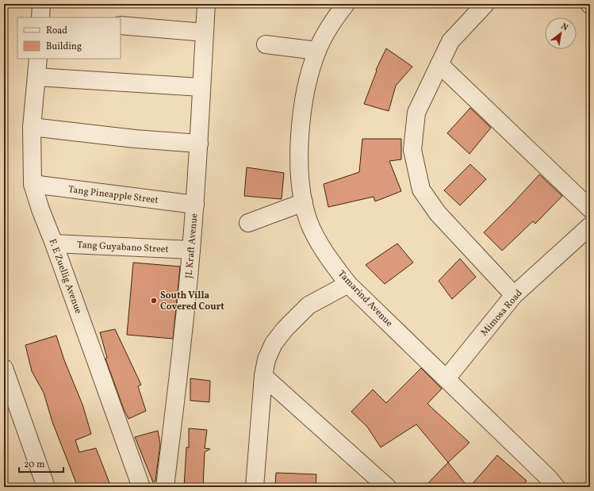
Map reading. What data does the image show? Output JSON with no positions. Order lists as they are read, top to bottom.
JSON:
{
  "streets": {
    "street": [
      "Tang Pineapple Street",
      "JL Kraft Avenue",
      "Tang Guyabano Street",
      "F. E Zuellig Avenue",
      "Tamarind Avenue",
      "Mimosa Road"
    ]
  },
  "crossings": [
    ["Tang Pineapple Street", "JL Kraft Avenue"],
    ["Tang Pineapple Street", "F. E Zuellig Avenue"],
    ["JL Kraft Avenue", "Tang Guyabano Street"],
    ["Tang Guyabano Street", "F. E Zuellig Avenue"],
    ["Tamarind Avenue", "Mimosa Road"]
  ],
  "places": ["South Villa Covered Court"],
  "legend": ["Road", "Building"],
  "scale_bar": "20 m",
  "north": "top right"
}
